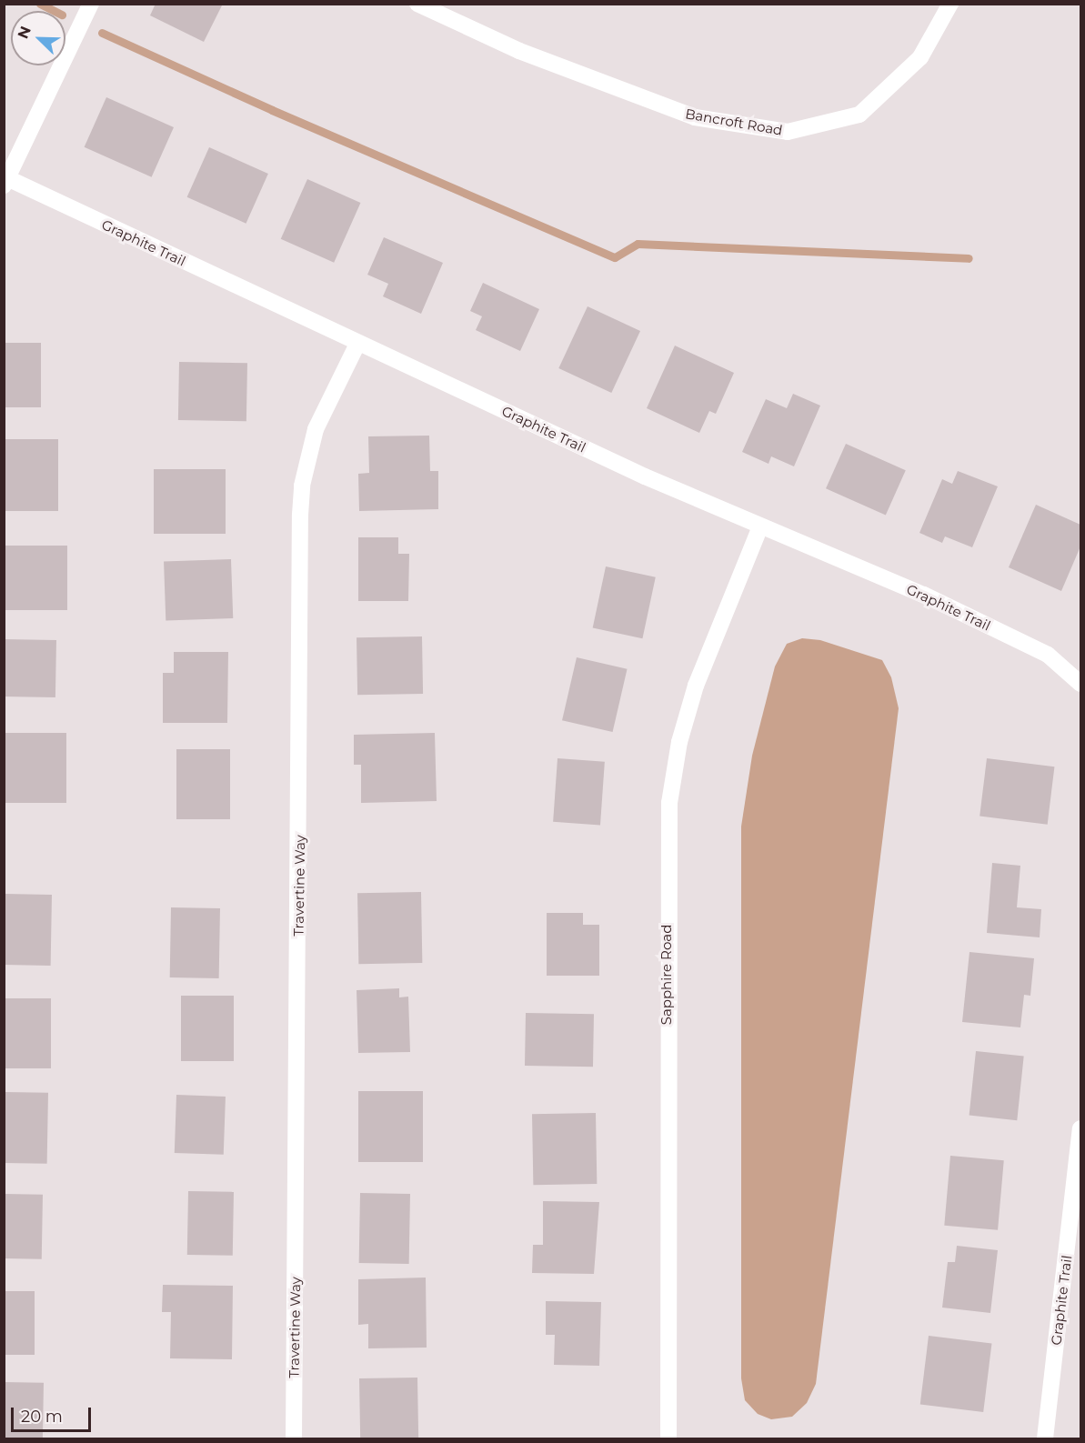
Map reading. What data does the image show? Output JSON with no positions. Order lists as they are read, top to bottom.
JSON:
{
  "streets": {
    "street": [
      "Bancroft Road",
      "Graphite Trail",
      "Travertine Way",
      "Sapphire Road"
    ]
  },
  "crossings": [
    ["Graphite Trail", "Travertine Way"],
    ["Graphite Trail", "Sapphire Road"]
  ],
  "scale_bar": "20 m",
  "north": "top left"
}
